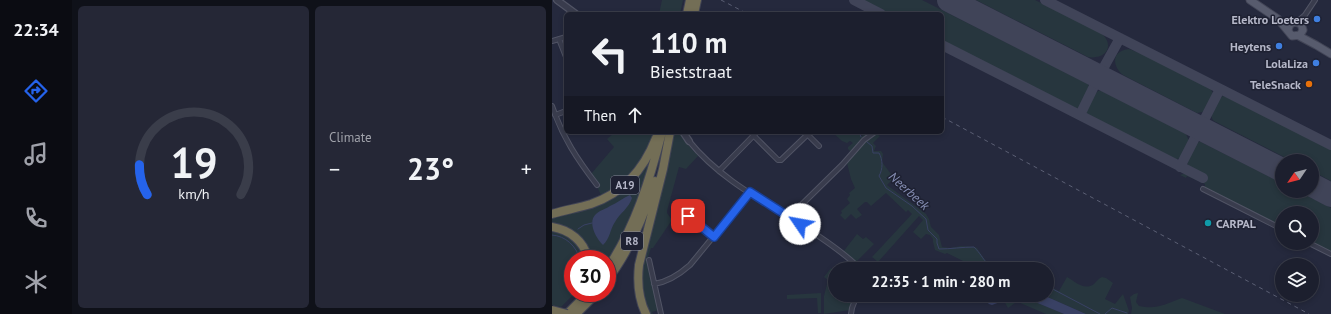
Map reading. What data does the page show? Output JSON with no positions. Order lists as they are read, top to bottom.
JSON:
{
  "streets": {
    "highway": ["A19", "R8"]
  },
  "water": ["Neerbeek"],
  "places": [
    "Elektro Loeters",
    "Heytens",
    "LolaLiza",
    "TeleSnack",
    "CARPAL"
  ],
  "north": "bottom left",
  "page": {
    "tabs": "22:34",
    "tile": "Climate",
    "turn": ["110 m", "Bieststraat"],
    "then": "Then",
    "heat": ["−", "23°", "+"],
    "limit": "30",
    "trip": "22:35 · 1 min · 280 m",
    "gauge": ["19", "km/h"]
  }
}
